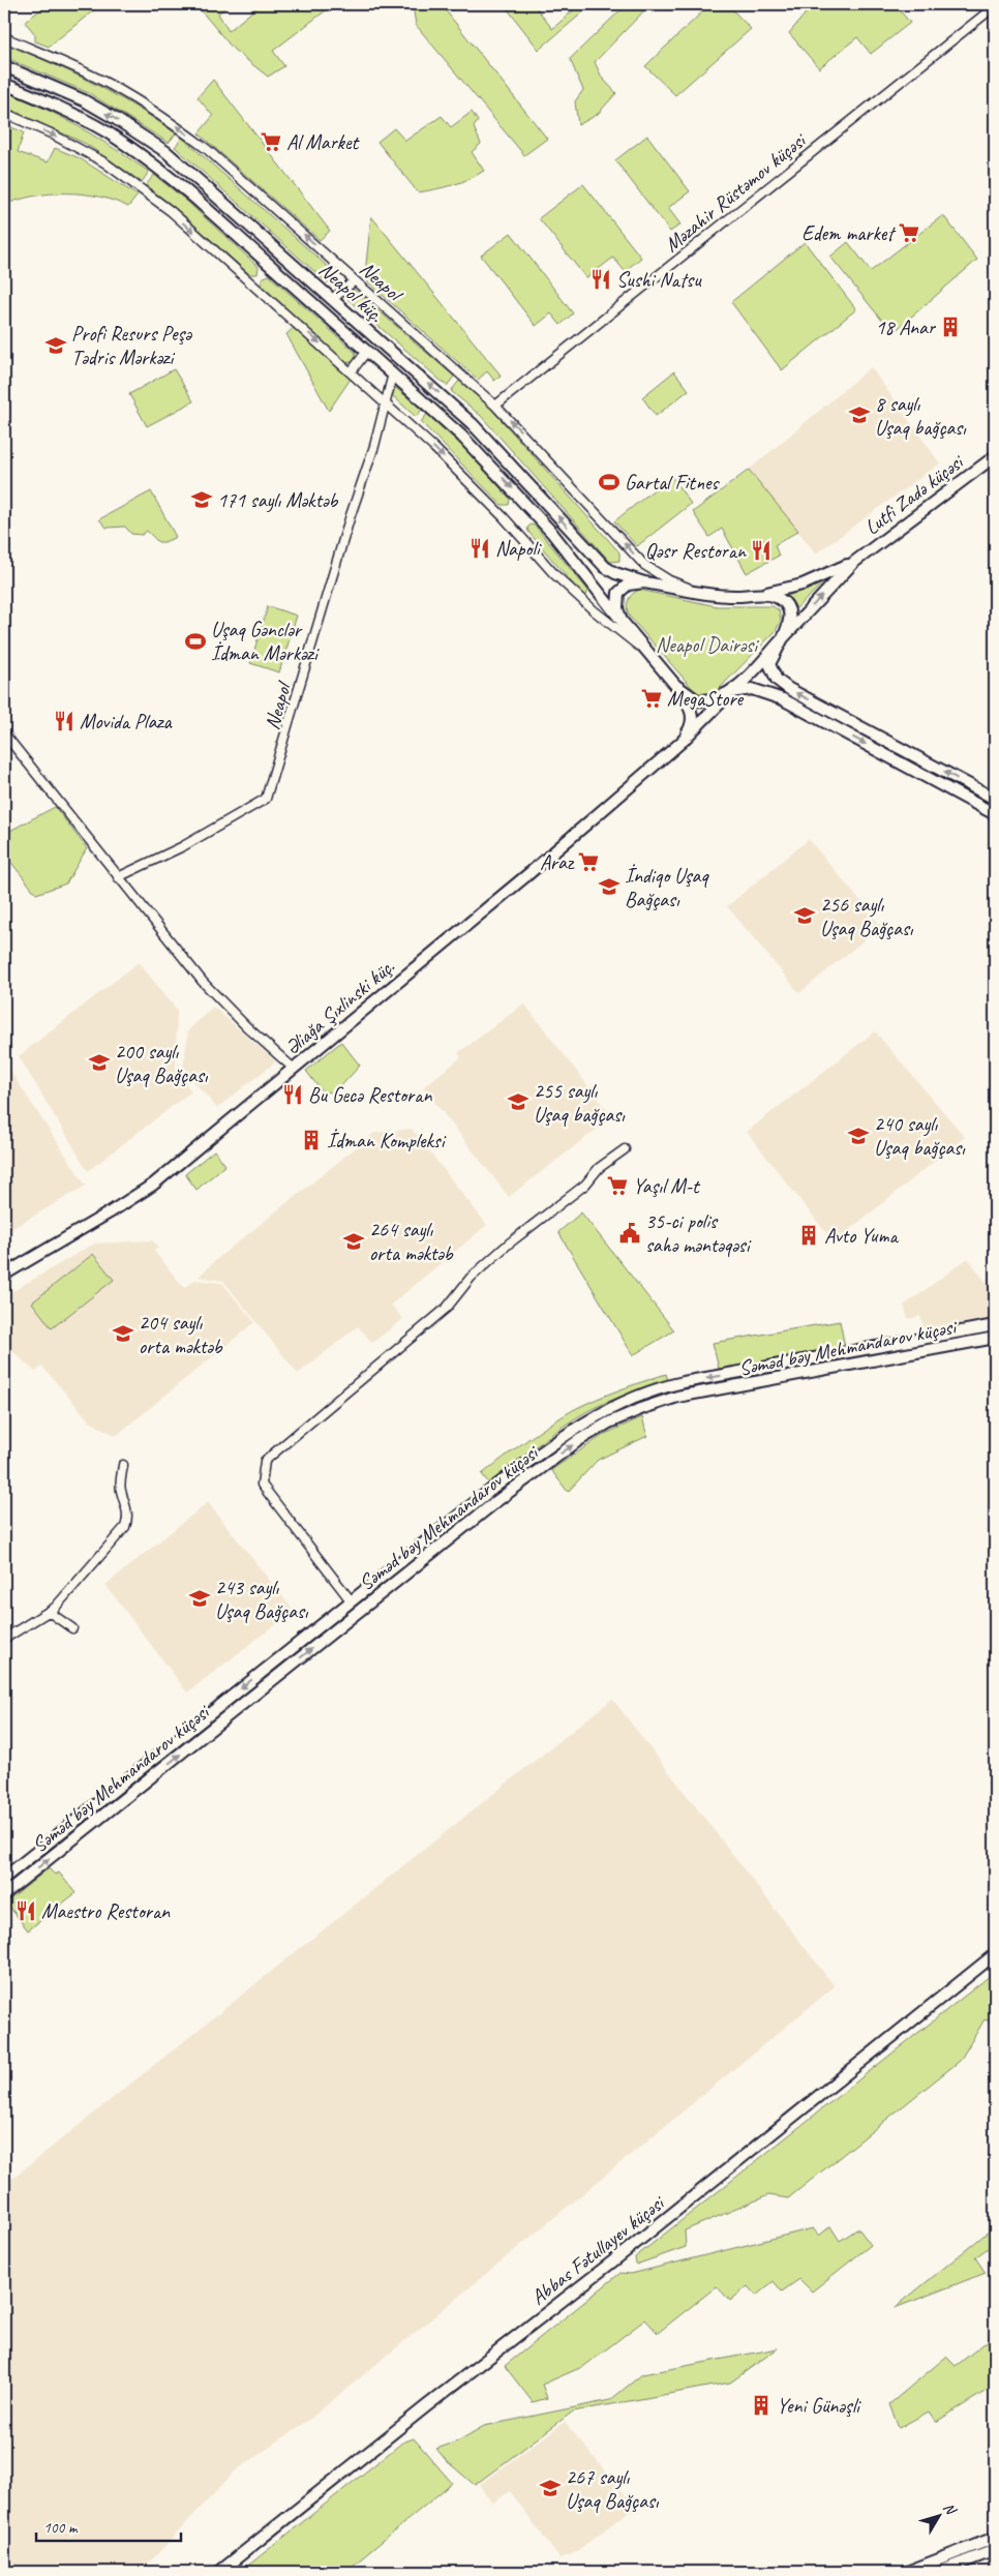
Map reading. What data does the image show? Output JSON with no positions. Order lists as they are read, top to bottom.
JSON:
{
  "streets": {
    "main road": [
      "Neapol küç.",
      "Lutfi Zadə küçəsi",
      "Əliağa Şıxlinski küç.",
      "Səməd bəy Mehmandarov küçəsi",
      "Abbas Fətullayev küçəsi"
    ],
    "street": ["Məzahir Rüstəmov küçəsi", "Neapol"]
  },
  "crossings": [
    ["Məzahir Rüstəmov küçəsi", "Neapol"],
    ["Neapol", "Neapol küç."],
    ["Neapol küç.", "Lutfi Zadə küçəsi"]
  ],
  "one_way": ["Neapol"],
  "parks": ["Neapol Dairəsi"],
  "places": {
    "supermarket": [
      "Al Market",
      "Edem market",
      "MegaStore",
      "Araz",
      "Yaşıl M-t"
    ],
    "restaurant": [
      "Sushi Natsu",
      "Napoli",
      "Qəsr Restoran",
      "Movida Plaza",
      "Bu Gecə Restoran",
      "Maestro Restoran"
    ],
    "building": [
      "18 Anar",
      "İdman Kompleksi",
      "Avto Yuma",
      "Yeni Günəşli"
    ],
    "school or university": [
      "Profi Resurs Peşə Tədris Mərkəzi",
      "8 saylı Uşaq bağçası",
      "171 saylı Məktəb",
      "İndiqo Uşaq Bağçası",
      "256 saylı Uşaq Bağçası",
      "200 saylı Uşaq Bağçası",
      "255 saylı Uşaq bağçası",
      "240 saylı Uşaq bağçası",
      "264 saylı orta məktəb",
      "204 saylı orta məktəb",
      "243 saylı Uşaq Bağçası",
      "267 saylı Uşaq Bağçası"
    ],
    "sports": ["Gartal Fitnes", "Uşaq Gənclər İdman Mərkəzi"],
    "public building": ["35-ci polis sahə məntəqəsi"]
  },
  "scale_bar": "100 m",
  "north": "top right"
}
